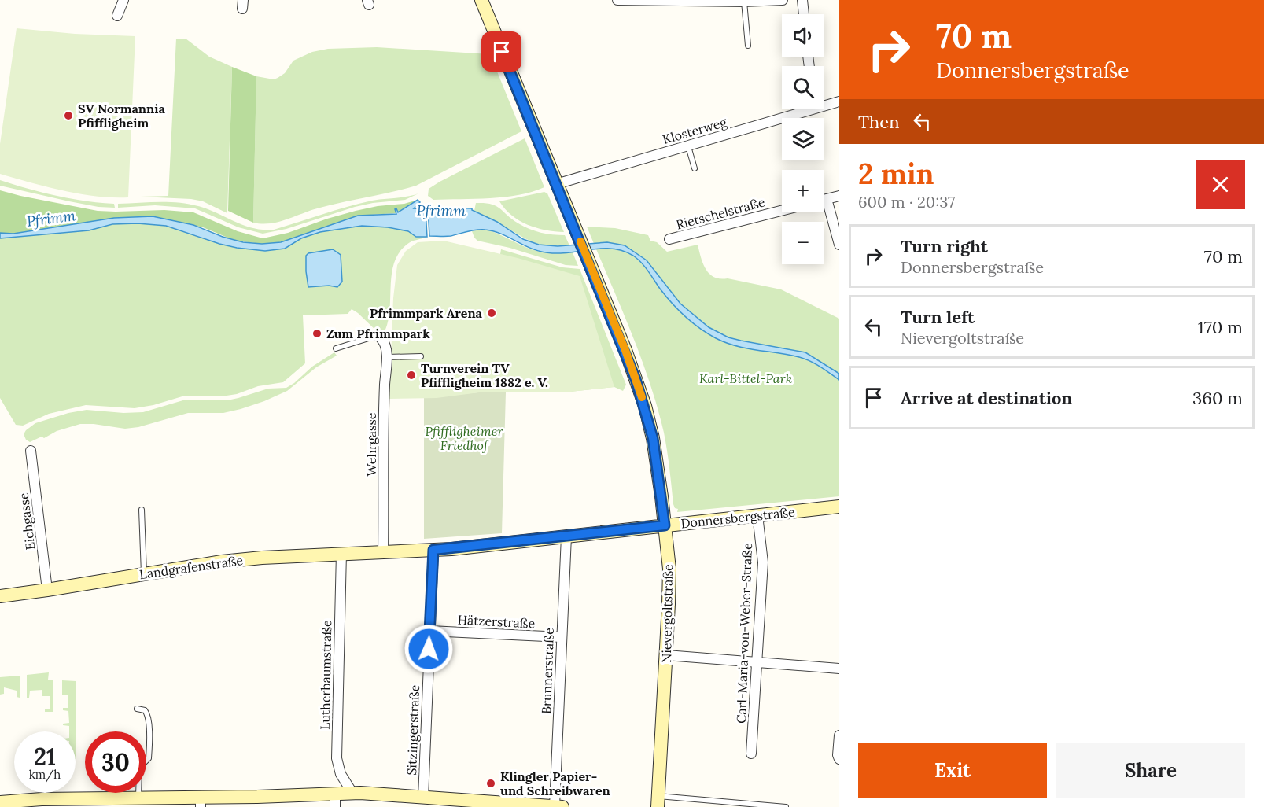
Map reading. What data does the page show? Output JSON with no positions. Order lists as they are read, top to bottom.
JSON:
{
  "streets": {
    "street": [
      "Klosterweg",
      "Rietschelstraße",
      "Wehrgasse",
      "Donnersbergstraße",
      "Eichgasse",
      "Landgrafenstraße",
      "Nievergoltstraße",
      "Hätzerstraße",
      "Carl-Maria-von-Weber-Straße",
      "Brunnerstraße",
      "Lutherbaumstraße",
      "Sitzingerstraße"
    ]
  },
  "crossings": [
    ["Klosterweg", "Nievergoltstraße"],
    ["Wehrgasse", "Donnersbergstraße"],
    ["Wehrgasse", "Landgrafenstraße"],
    ["Donnersbergstraße", "Landgrafenstraße"],
    ["Donnersbergstraße", "Nievergoltstraße"],
    ["Donnersbergstraße", "Carl-Maria-von-Weber-Straße"],
    ["Donnersbergstraße", "Brunnerstraße"],
    ["Donnersbergstraße", "Sitzingerstraße"],
    ["Eichgasse", "Landgrafenstraße"],
    ["Landgrafenstraße", "Lutherbaumstraße"],
    ["Hätzerstraße", "Brunnerstraße"],
    ["Hätzerstraße", "Sitzingerstraße"]
  ],
  "water": ["Pfrimm"],
  "parks": ["Karl-Bittel-Park", "Pfiffligheimer Friedhof"],
  "places": [
    "SV Normannia Pfiffligheim",
    "Pfrimmpark Arena",
    "Zum Pfrimmpark",
    "Turnverein TV Pfiffligheim 1882 e. V.",
    "Klingler Papier- und Schreibwaren"
  ],
  "page": {
    "turn": ["70 m", "Donnersbergstraße"],
    "map_buttons": ["+", "−"],
    "then": "Then",
    "heading": ["2 min", "600 m · 20:37"],
    "list": [
      {
        "name": "Turn right",
        "note": "Donnersbergstraße",
        "value": "70 m"
      },
      {
        "name": "Turn left",
        "note": "Nievergoltstraße",
        "value": "170 m"
      },
      {
        "name": "Arrive at destination",
        "value": "360 m"
      }
    ],
    "speed": "21 km/h",
    "limit": "30",
    "buttons": ["Exit", "Share"]
  }
}
